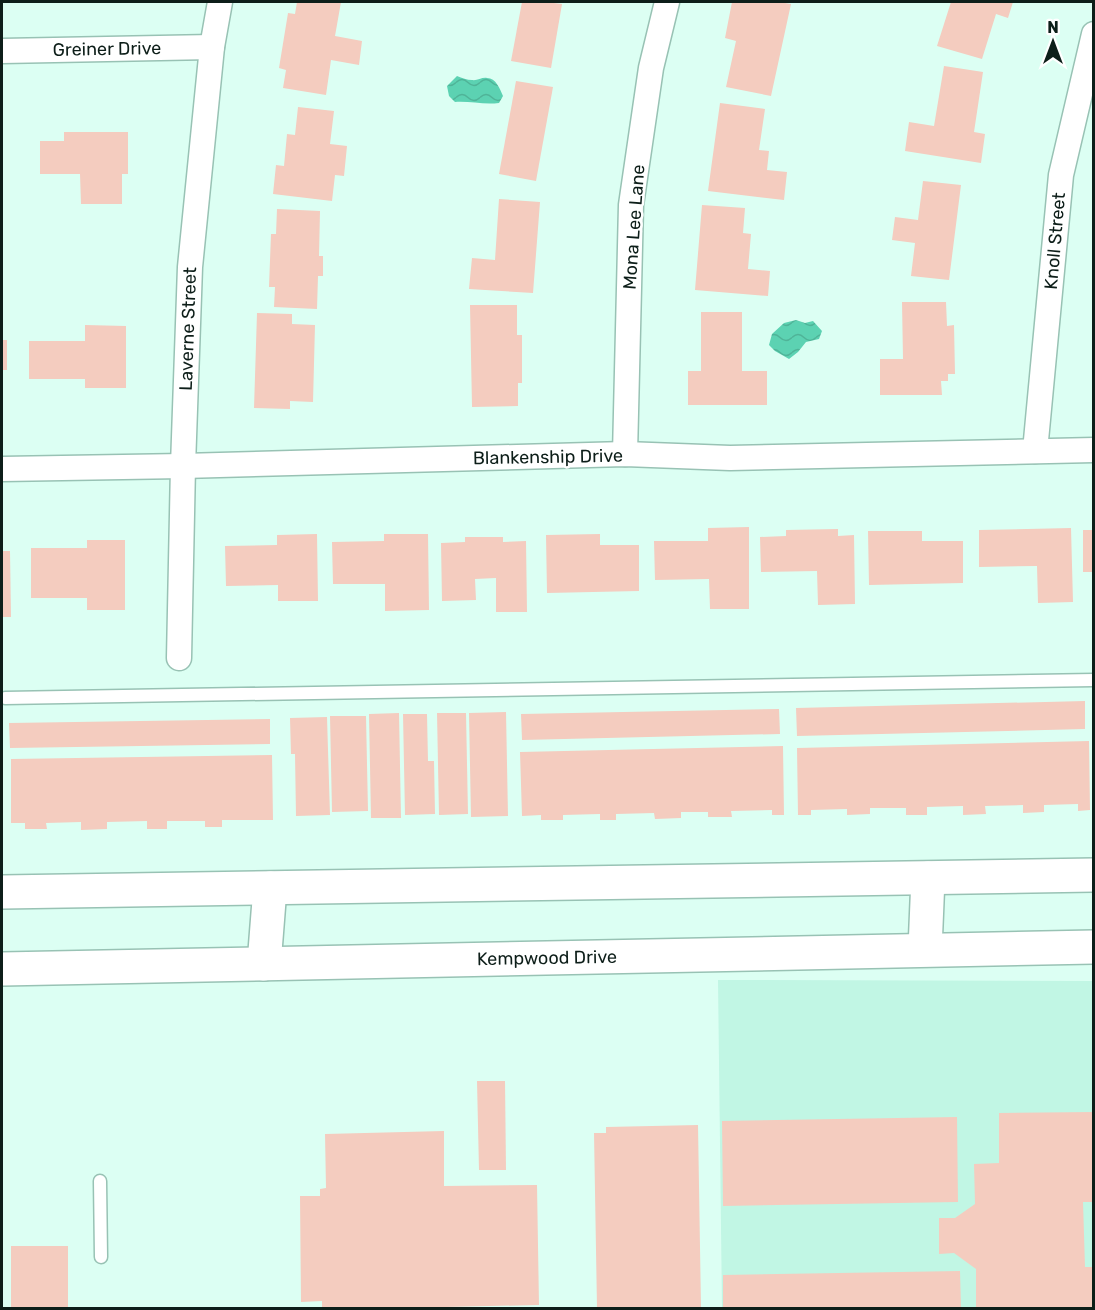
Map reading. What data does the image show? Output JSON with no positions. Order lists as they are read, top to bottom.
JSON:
{
  "streets": {
    "main road": ["Kempwood Drive"],
    "street": [
      "Greiner Drive",
      "Mona Lee Lane",
      "Knoll Street",
      "Laverne Street",
      "Blankenship Drive"
    ]
  },
  "crossings": [
    ["Greiner Drive", "Laverne Street"],
    ["Mona Lee Lane", "Blankenship Drive"],
    ["Knoll Street", "Blankenship Drive"],
    ["Laverne Street", "Blankenship Drive"]
  ],
  "north": "top"
}
